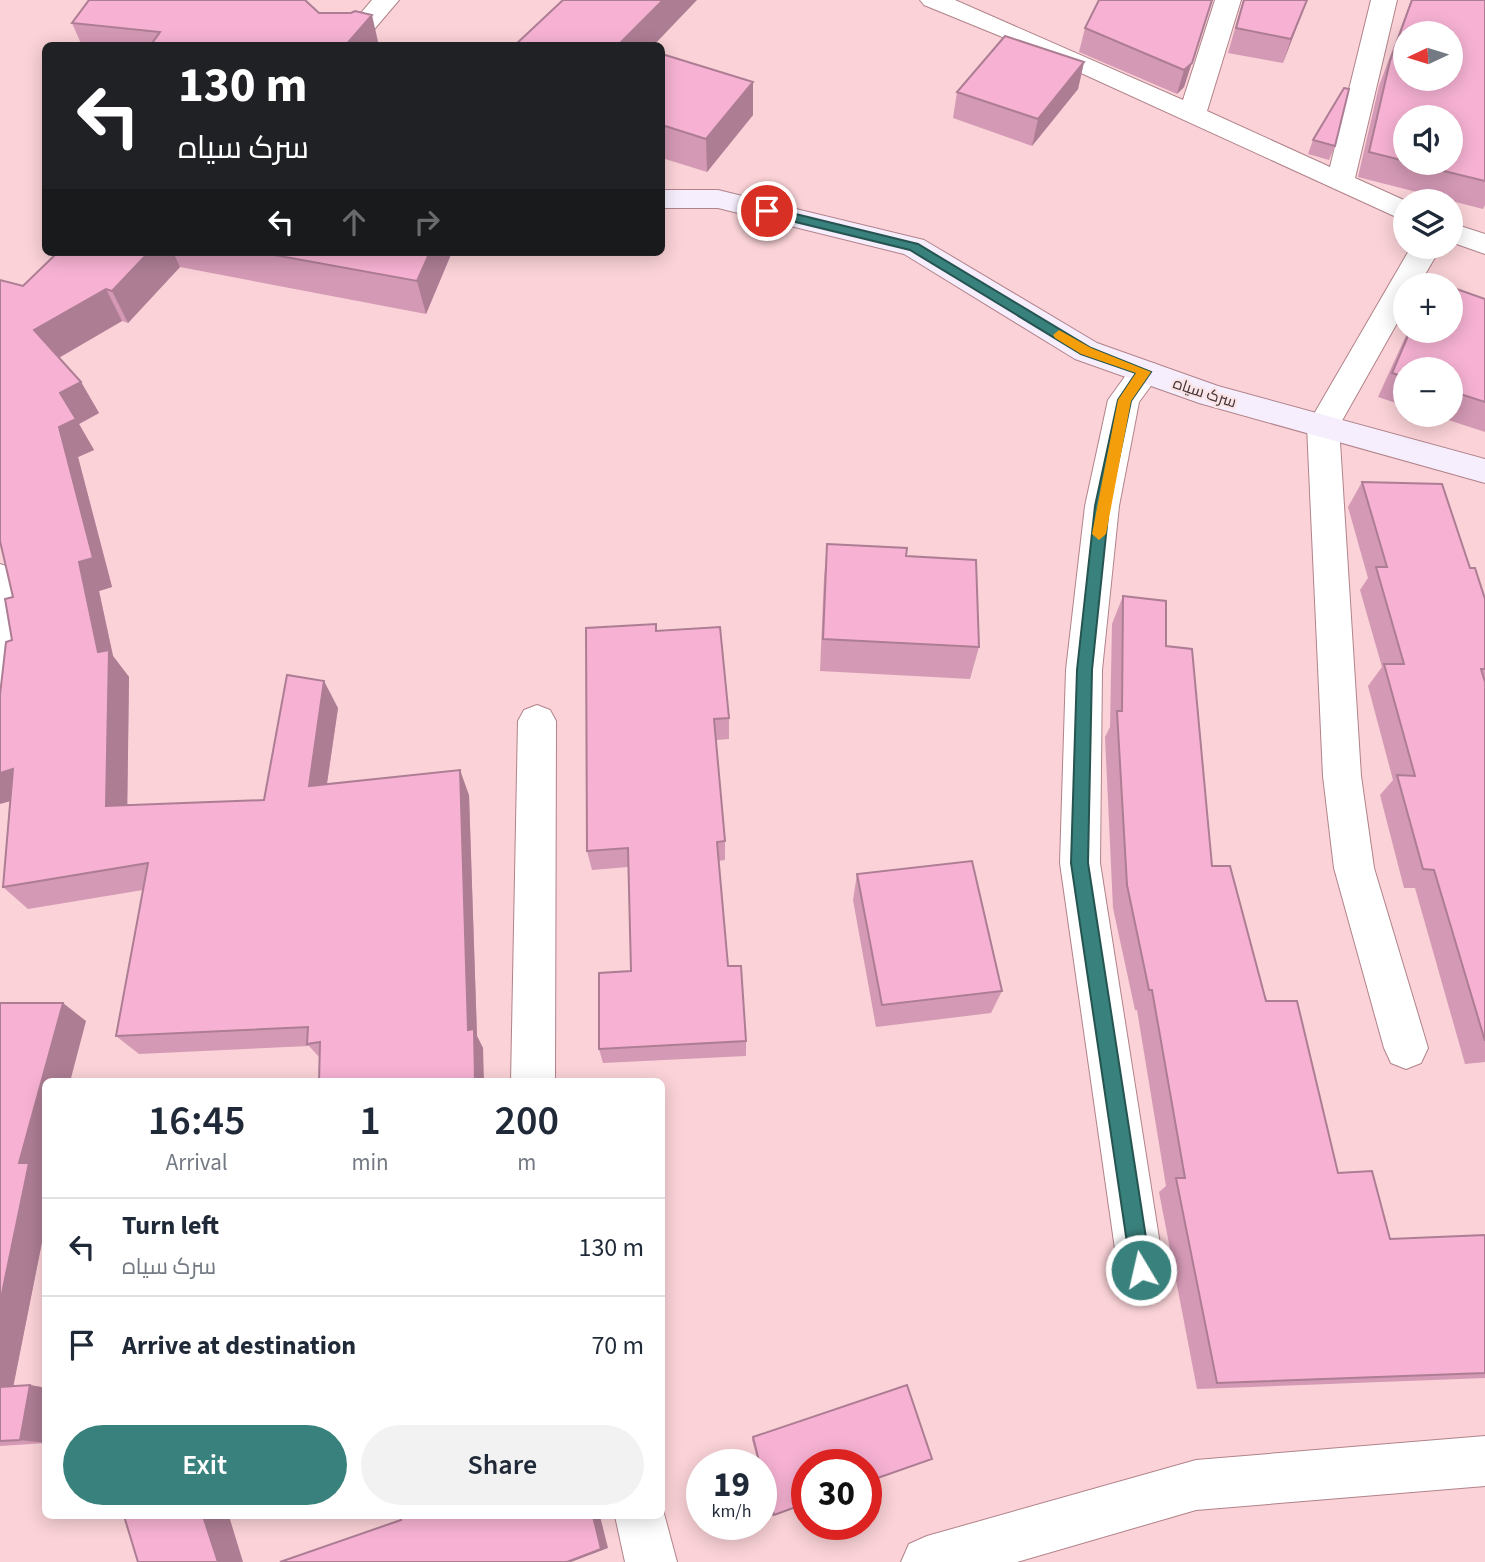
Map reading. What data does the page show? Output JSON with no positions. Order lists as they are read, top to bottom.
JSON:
{
  "streets": {
    "street": ["سرک سیاه"]
  },
  "north": "left",
  "page": {
    "map_buttons": ["+", "−"],
    "turn": ["130 m", "سرک سیاه"],
    "eta": [
      "16:45",
      "Arrival",
      "1",
      "min",
      "200",
      "m"
    ],
    "list": [
      {
        "name": "Turn left",
        "note": "سرک سیاه",
        "value": "130 m"
      },
      {
        "name": "Arrive at destination",
        "value": "70 m"
      }
    ],
    "buttons": ["Exit", "Share"],
    "speed": "19 km/h",
    "limit": "30"
  }
}
